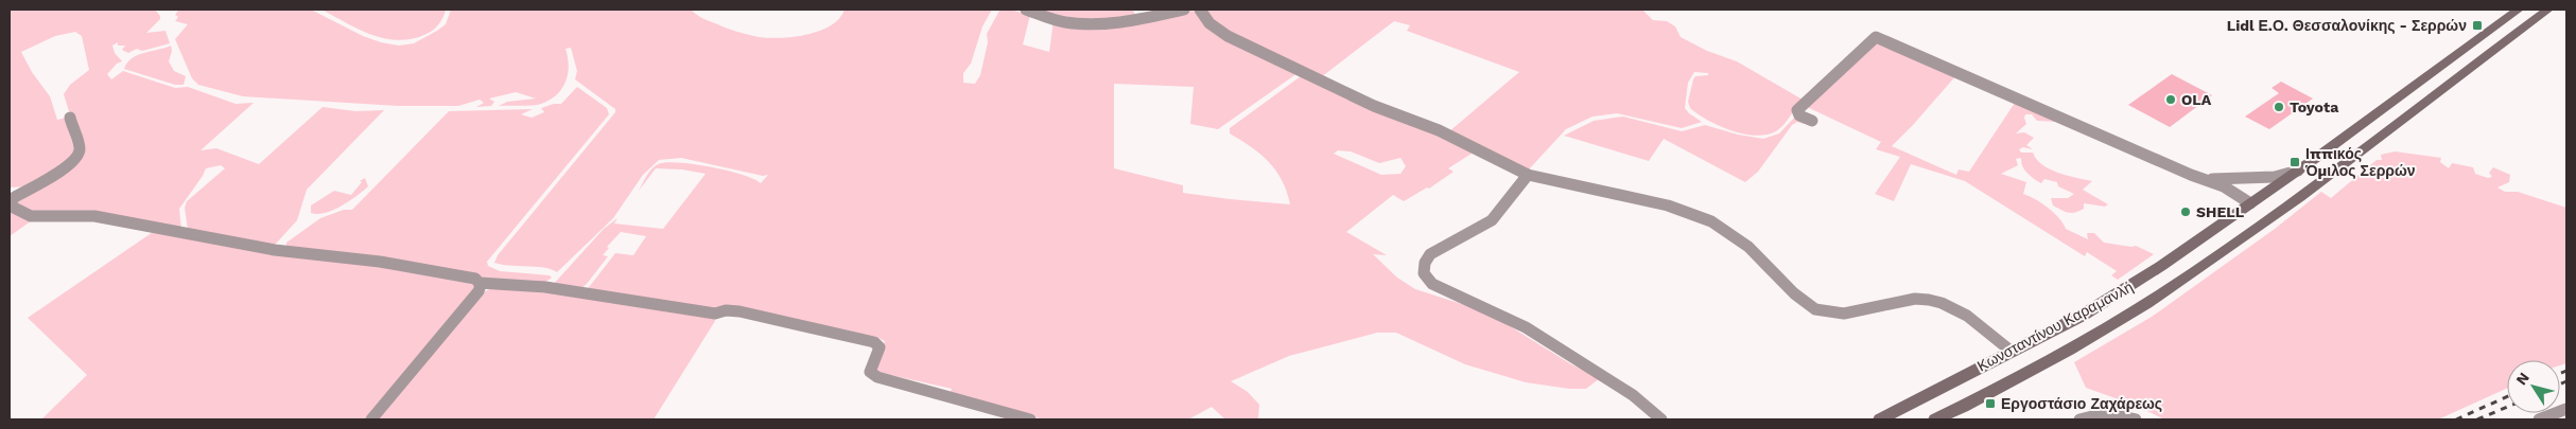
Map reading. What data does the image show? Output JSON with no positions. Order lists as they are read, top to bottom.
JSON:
{
  "streets": {
    "main road": ["Κωνσταντίνου Καραμανλή"]
  },
  "places": {
    "transit": ["Lidl Ε.Ο. Θεσσαλονίκης - Σερρών", "Ιππικός Όμιλος Σερρών", "Εργοστάσιο Ζαχάρεως"],
    "other": ["OLA", "Toyota", "SHELL"]
  },
  "north": "top left"
}
